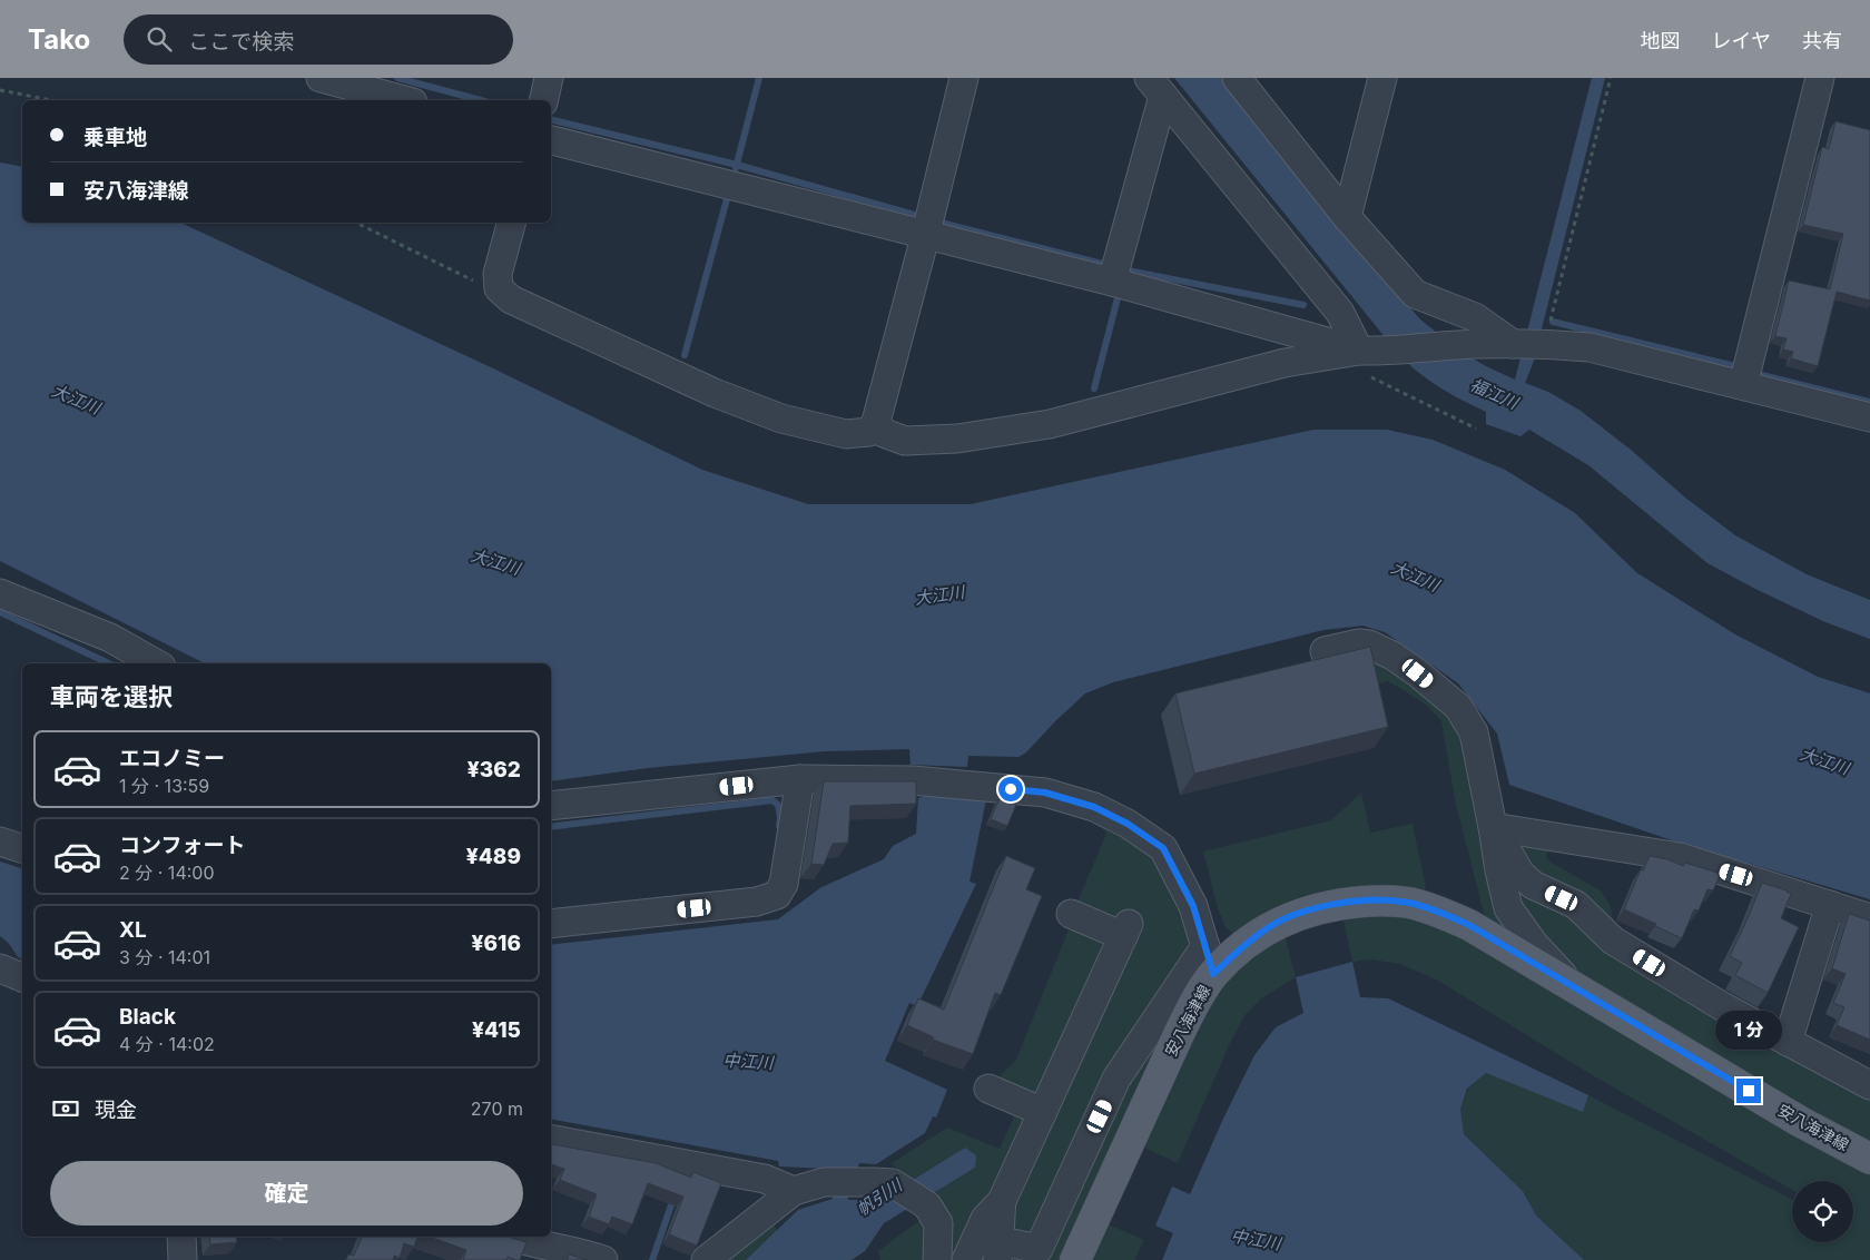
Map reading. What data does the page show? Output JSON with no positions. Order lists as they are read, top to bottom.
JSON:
{
  "streets": {
    "main road": ["安八海津線"]
  },
  "water": [
    "福江川",
    "大江川",
    "中江川",
    "帆引川"
  ],
  "page": {
    "header": "Tako",
    "search": "ここで検索",
    "nav": ["地図", "レイヤ", "共有"],
    "banner": ["乗車地", "安八海津線"],
    "heading": "車両を選択",
    "list": [
      {
        "name": "エコノミー",
        "note": "1 分 · 13:59",
        "value": "¥362"
      },
      {
        "name": "コンフォート",
        "note": "2 分 · 14:00",
        "value": "¥489"
      },
      {
        "name": "XL",
        "note": "3 分 · 14:01",
        "value": "¥616"
      },
      {
        "name": "Black",
        "note": "4 分 · 14:02",
        "value": "¥415"
      }
    ],
    "bubble": "1 分",
    "pay": ["現金", "270 m"],
    "buttons": "確定"
  }
}
